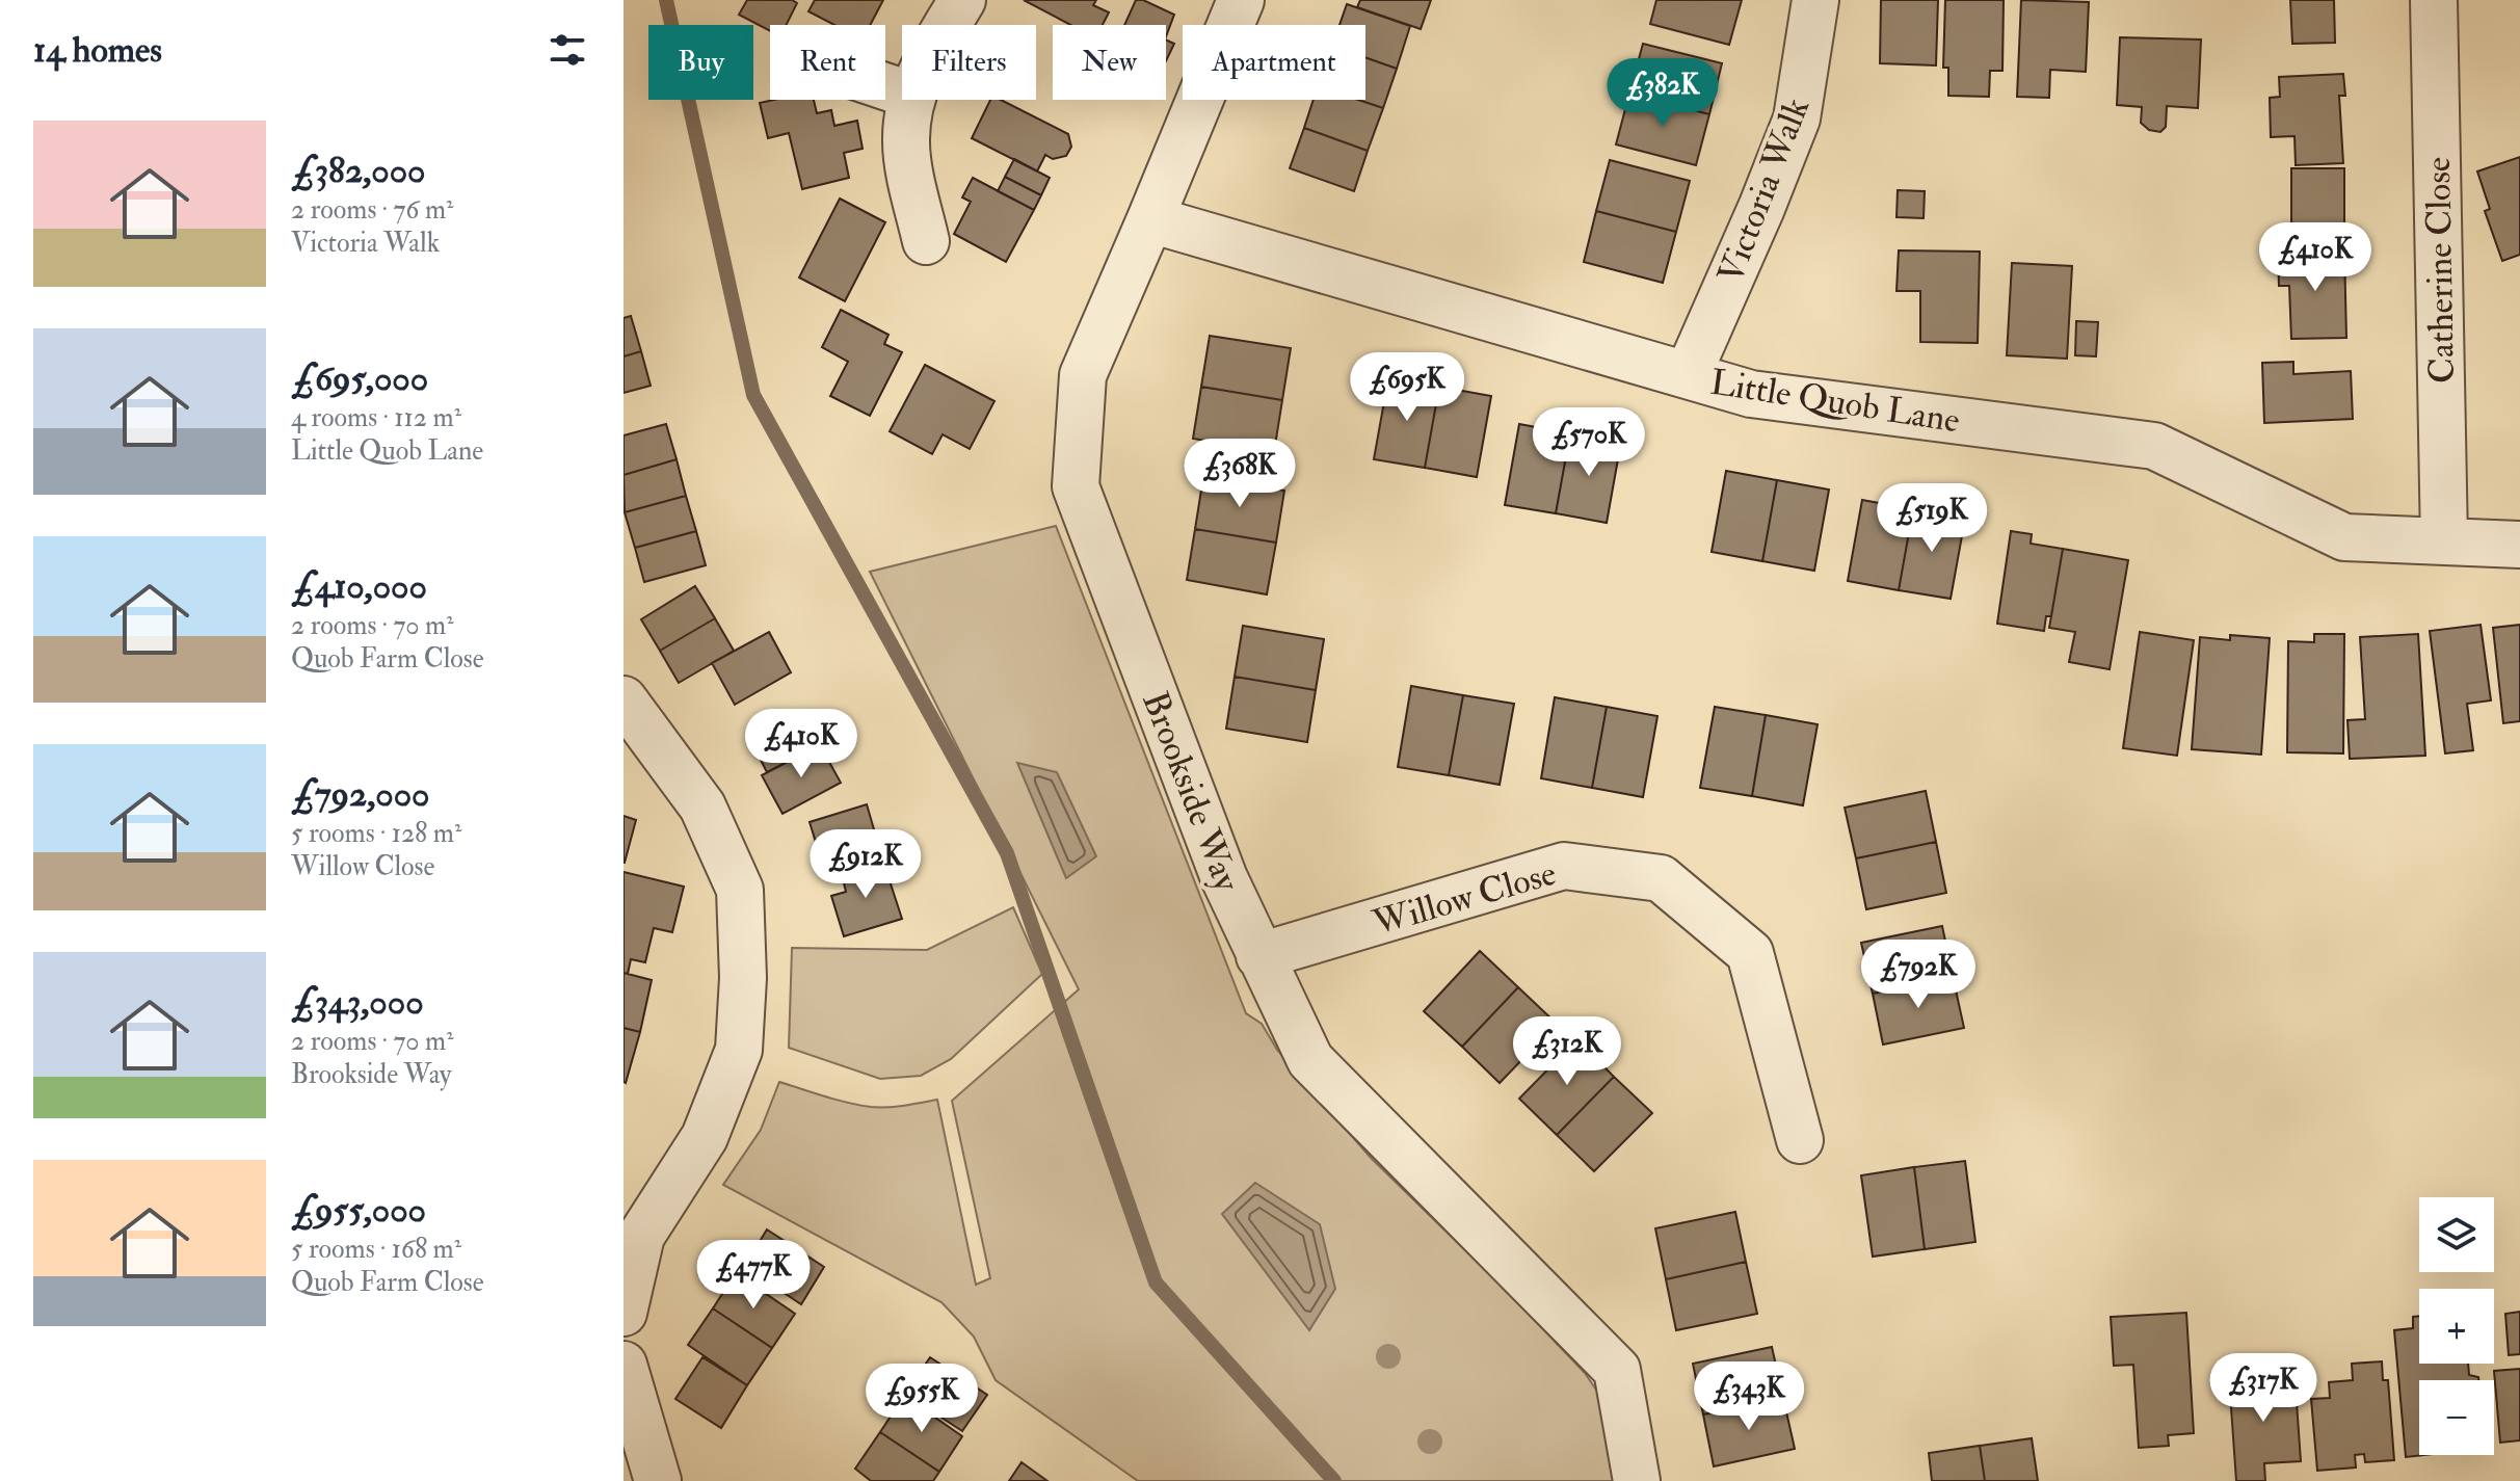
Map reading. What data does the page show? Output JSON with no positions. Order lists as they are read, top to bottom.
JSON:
{
  "streets": {
    "street": [
      "Victoria Walk",
      "Catherine Close",
      "Little Quob Lane",
      "Brookside Way",
      "Willow Close"
    ]
  },
  "crossings": [
    ["Victoria Walk", "Little Quob Lane"],
    ["Catherine Close", "Little Quob Lane"],
    ["Little Quob Lane", "Brookside Way"],
    ["Brookside Way", "Willow Close"]
  ],
  "page": {
    "heading": "14 homes",
    "chip": [
      "Buy",
      "Rent",
      "Filters",
      "New",
      "Apartment"
    ],
    "price": [
      "£382K",
      "£410K",
      "£695K",
      "£570K",
      "£368K",
      "£519K",
      "£410K",
      "£912K",
      "£792K",
      "£312K",
      "£477K",
      "£317K",
      "£343K",
      "£955K"
    ],
    "list": [
      {
        "name": "£382,000",
        "note": "2 rooms · 76 m² · Victoria Walk"
      },
      {
        "name": "£695,000",
        "note": "4 rooms · 112 m² · Little Quob Lane"
      },
      {
        "name": "£410,000",
        "note": "2 rooms · 70 m² · Quob Farm Close"
      },
      {
        "name": "£792,000",
        "note": "5 rooms · 128 m² · Willow Close"
      },
      {
        "name": "£343,000",
        "note": "2 rooms · 70 m² · Brookside Way"
      },
      {
        "name": "£955,000",
        "note": "5 rooms · 168 m² · Quob Farm Close"
      }
    ],
    "map_buttons": ["+", "−"]
  }
}
